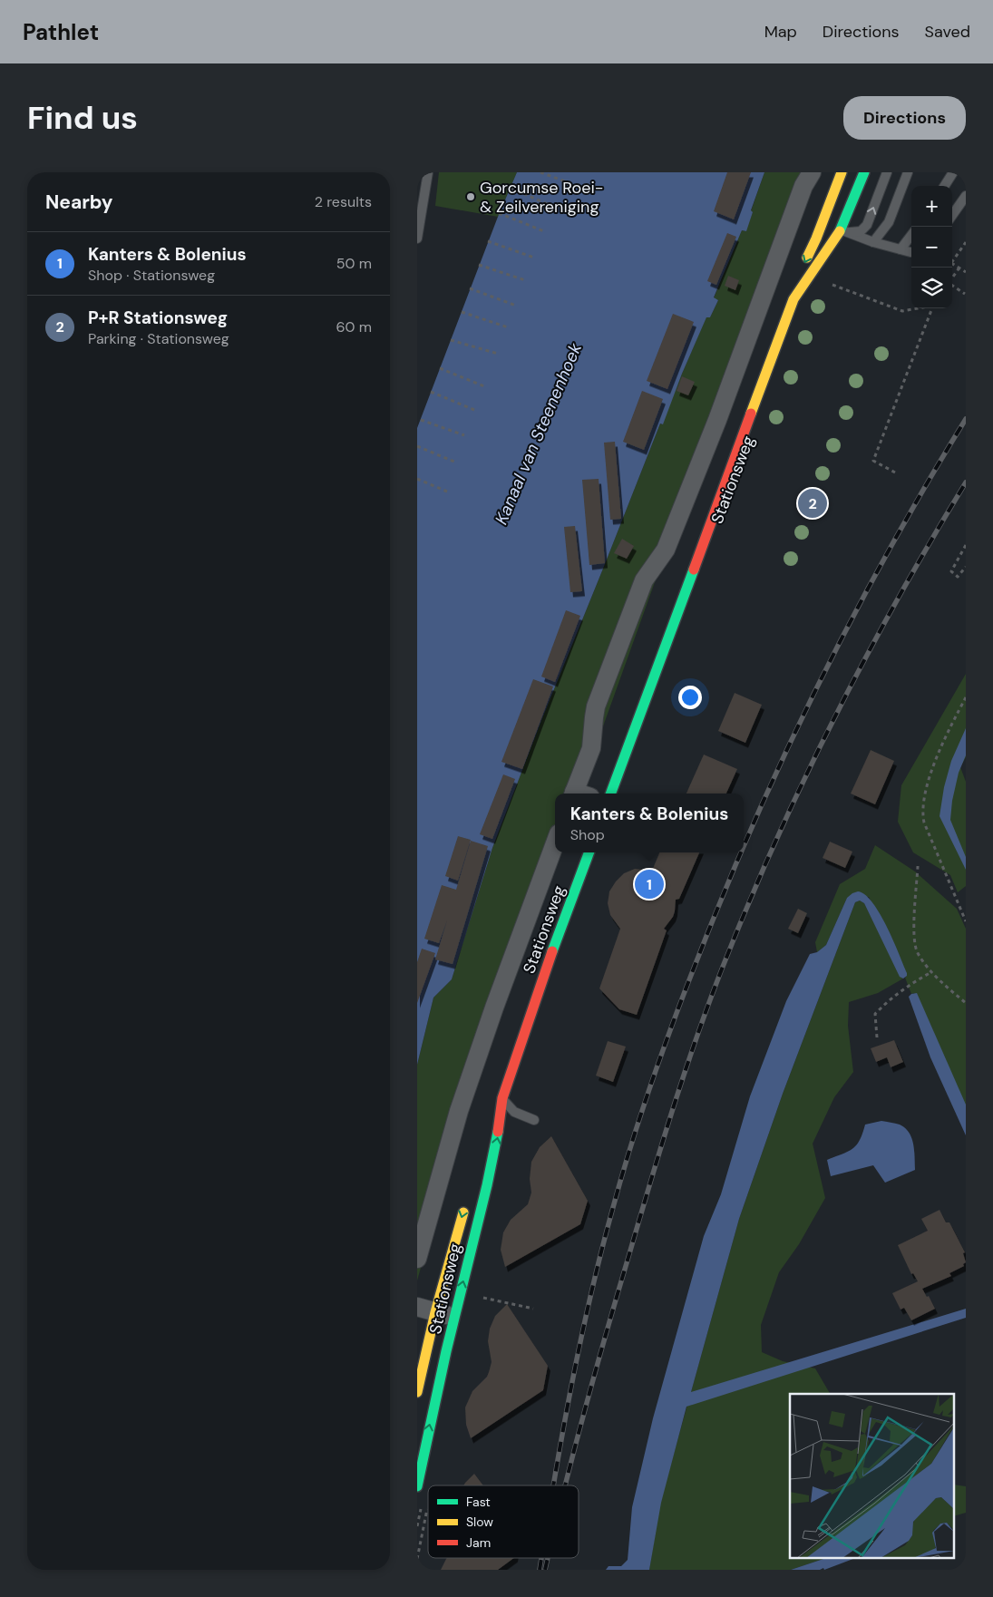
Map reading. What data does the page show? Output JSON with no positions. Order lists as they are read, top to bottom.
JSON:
{
  "streets": {
    "main road": ["Stationsweg"]
  },
  "water": ["Kanaal van Steenenhoek"],
  "places": ["Gorcumse Roei- & Zeilvereniging"],
  "legend": ["Fast", "Slow", "Jam"],
  "page": {
    "header": "Pathlet",
    "nav": ["Map", "Directions", "Saved"],
    "buttons": "Directions",
    "title": "Find us",
    "heading": ["Nearby", "2 results"],
    "map_buttons": ["+", "−"],
    "list": [
      {
        "mark": "1",
        "name": "Kanters & Bolenius",
        "note": "Shop · Stationsweg",
        "value": "50 m"
      },
      {
        "mark": "2",
        "name": "P+R Stationsweg",
        "note": "Parking · Stationsweg",
        "value": "60 m"
      }
    ],
    "pins": ["2", "1"],
    "popup": ["Kanters & Bolenius", "Shop"]
  }
}
